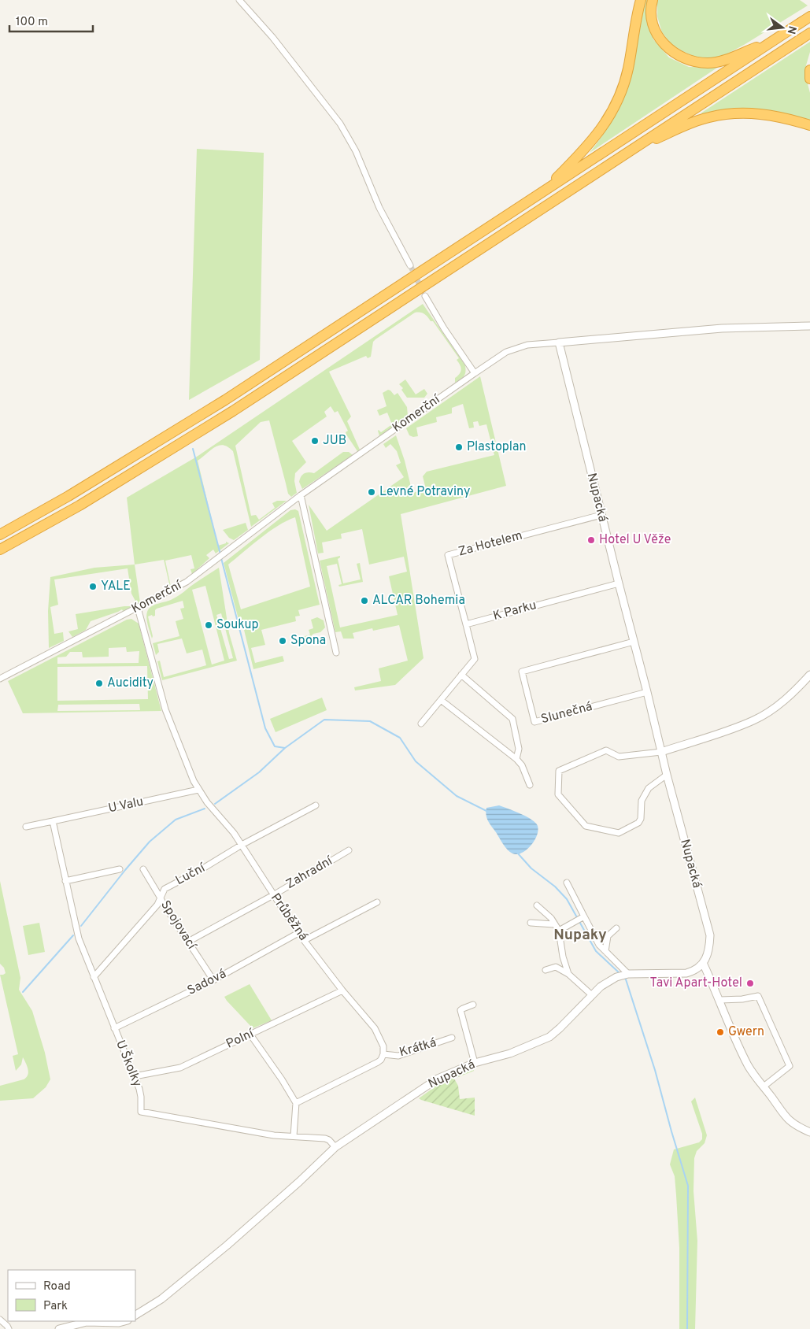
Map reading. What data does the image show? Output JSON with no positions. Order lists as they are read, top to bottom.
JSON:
{
  "streets": {
    "street": [
      "Komerční",
      "Nupacká",
      "Za Hotelem",
      "K Parku",
      "Slunečná",
      "U Valu",
      "Zahradní",
      "Luční",
      "Průběžná",
      "Spojovací",
      "Sadová",
      "Polní",
      "Krátká",
      "U Školky"
    ]
  },
  "crossings": [
    ["Komerční", "Nupacká"],
    ["Komerční", "Průběžná"],
    ["Nupacká", "Za Hotelem"],
    ["Nupacká", "K Parku"],
    ["Nupacká", "Slunečná"],
    ["Za Hotelem", "K Parku"],
    ["U Valu", "Průběžná"],
    ["Zahradní", "Průběžná"],
    ["Zahradní", "Spojovací"],
    ["Luční", "Průběžná"],
    ["Luční", "Spojovací"],
    ["Luční", "U Školky"],
    ["Průběžná", "Sadová"],
    ["Průběžná", "Polní"],
    ["Průběžná", "Krátká"],
    ["Spojovací", "Sadová"],
    ["Sadová", "U Školky"],
    ["Polní", "U Školky"]
  ],
  "districts": ["Nupaky"],
  "places": [
    "JUB",
    "Plastoplan",
    "Levné Potraviny",
    "Hotel U Věže",
    "YALE",
    "ALCAR Bohemia",
    "Soukup",
    "Spona",
    "Aucidity",
    "Tavi Apart-Hotel",
    "Gwern"
  ],
  "legend": ["Road", "Park"],
  "scale_bar": "100 m",
  "north": "right"
}
